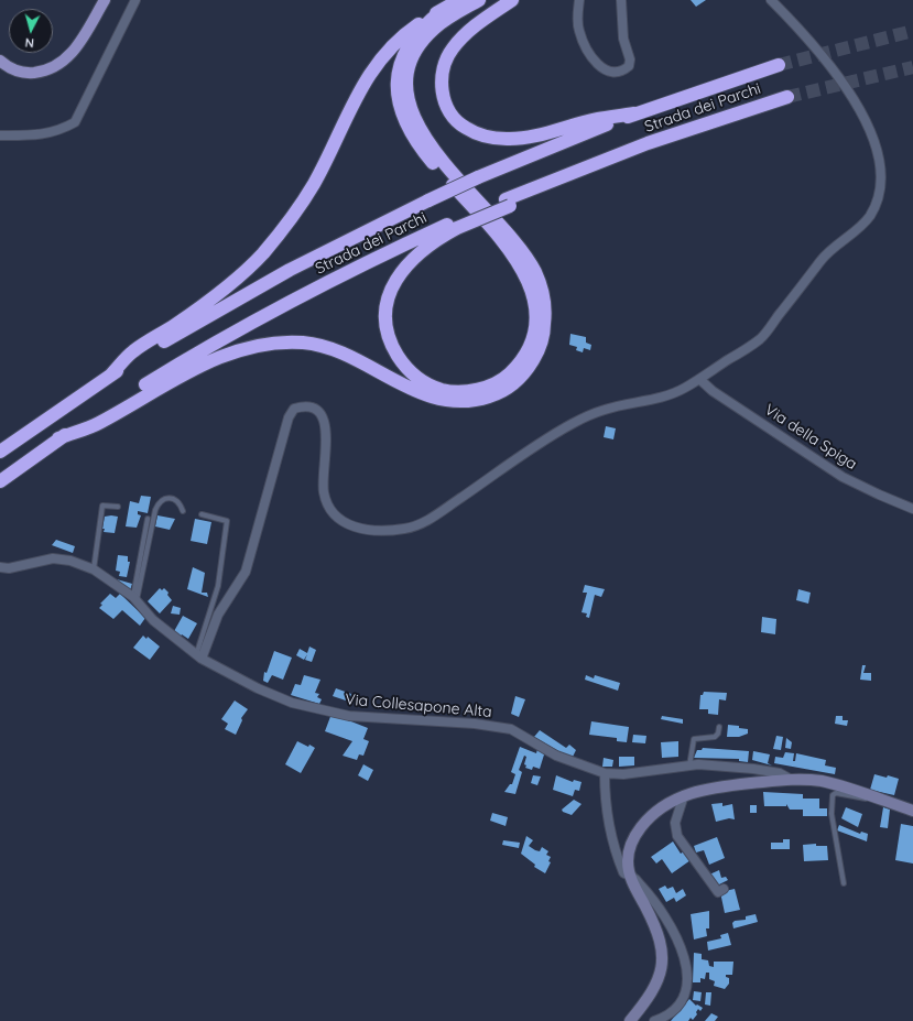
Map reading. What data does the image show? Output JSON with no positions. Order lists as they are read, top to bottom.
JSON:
{
  "streets": {
    "highway": ["Strada dei Parchi"],
    "street": ["Via della Spiga", "Via Collesapone Alta"]
  },
  "north": "bottom"
}
